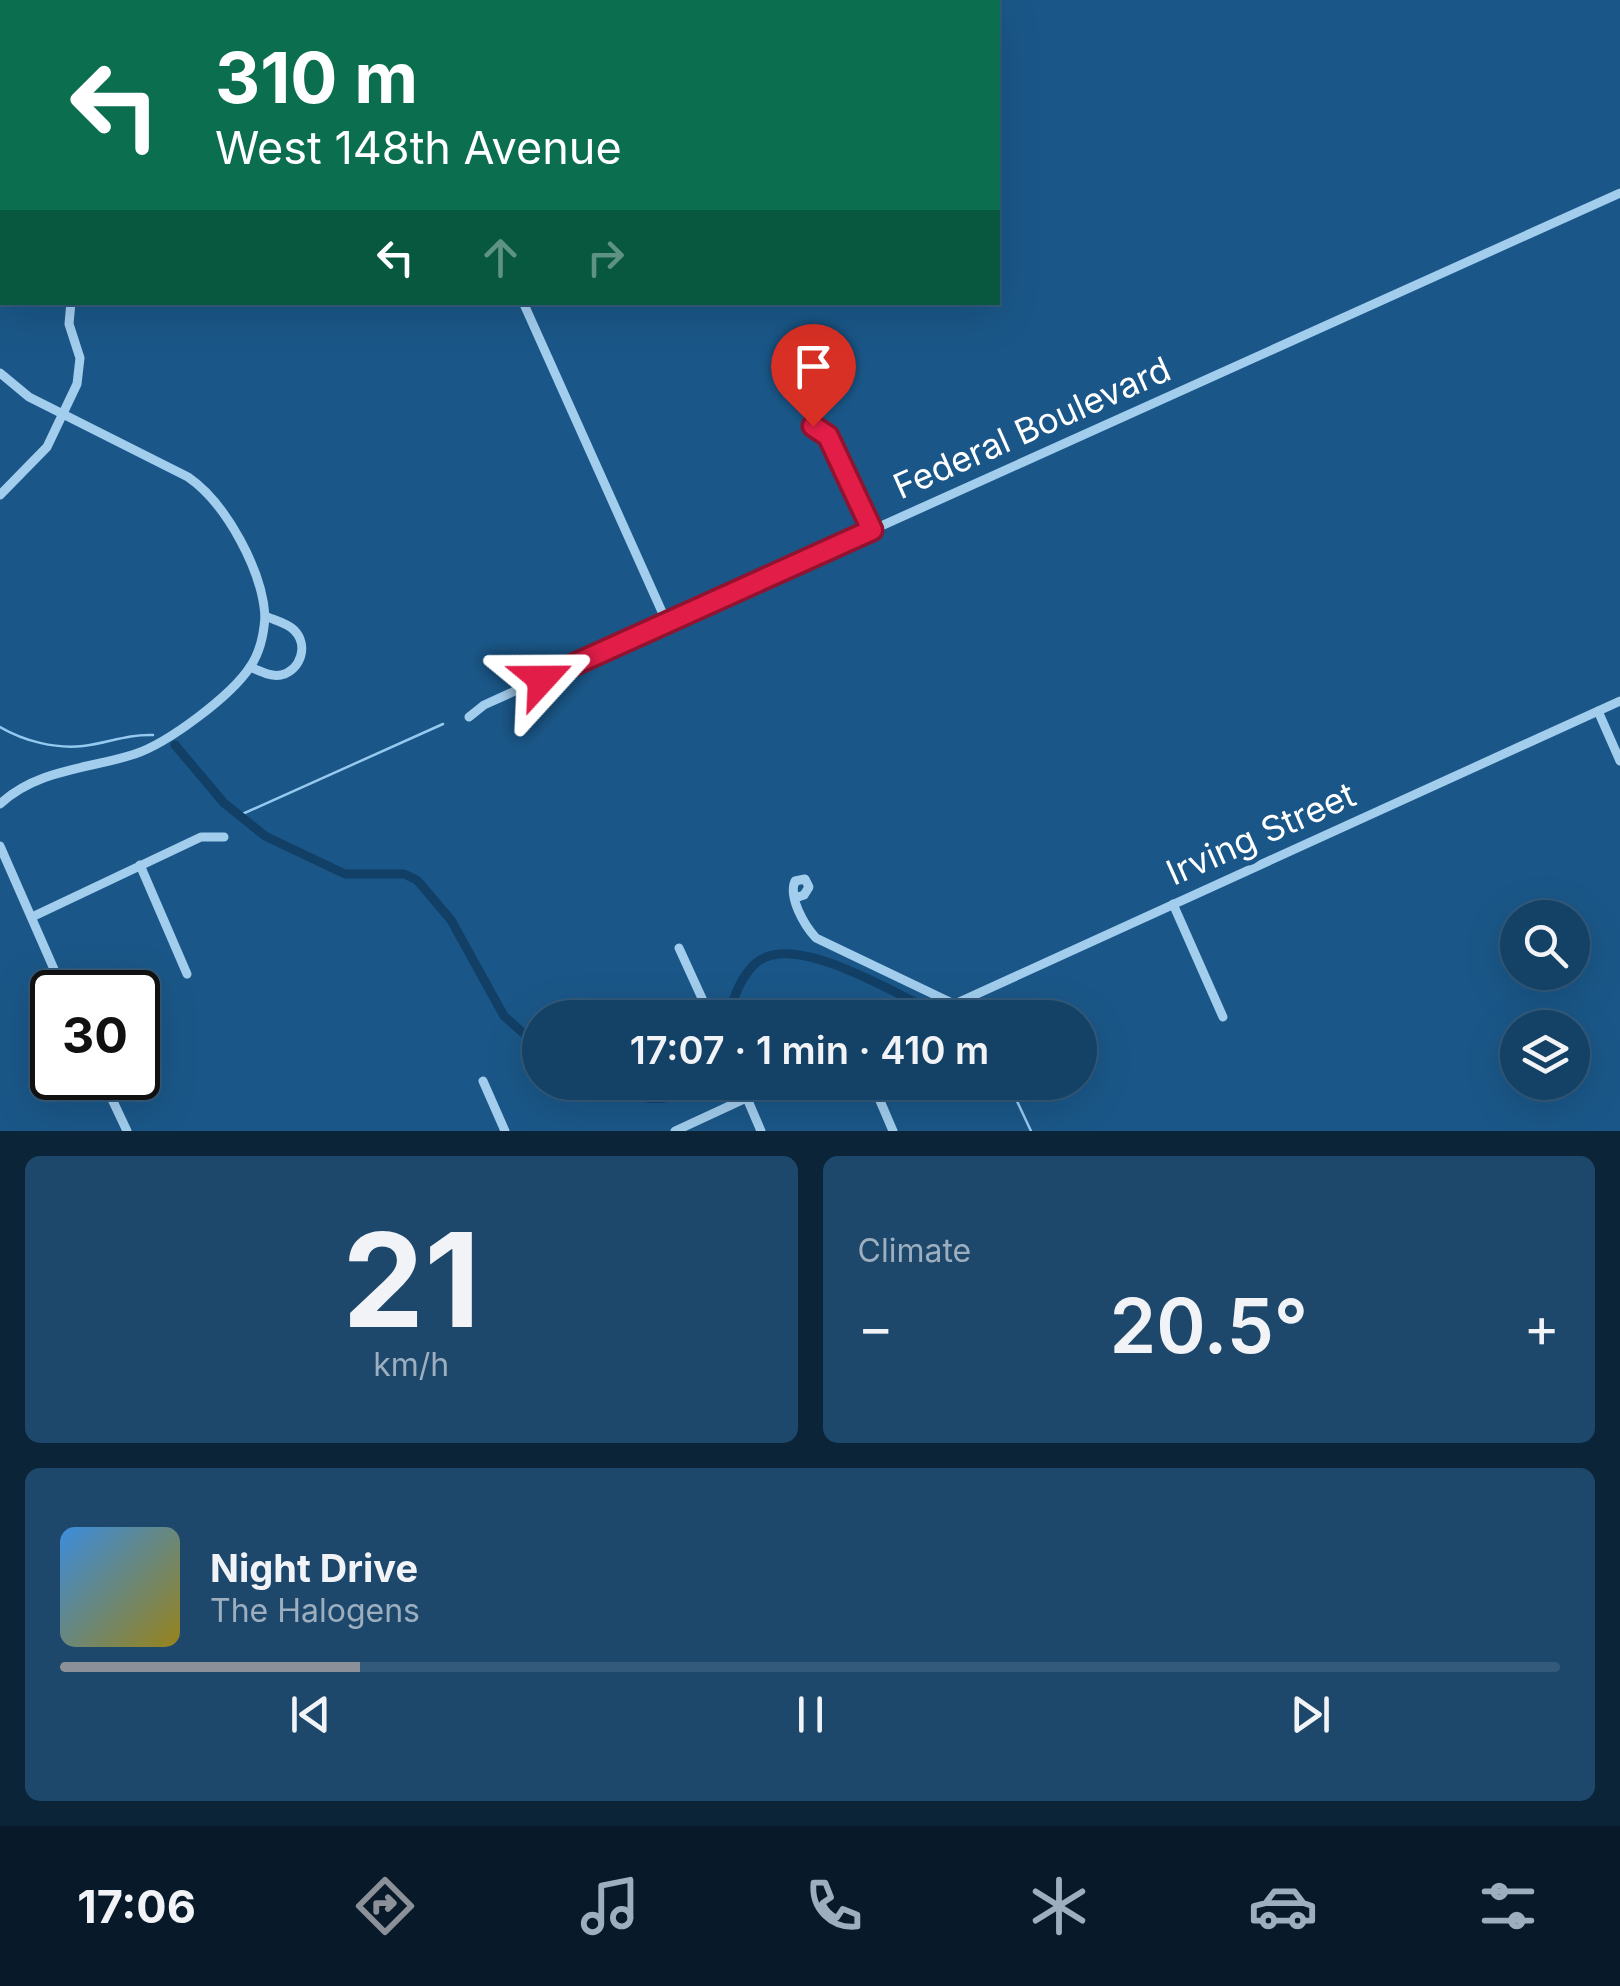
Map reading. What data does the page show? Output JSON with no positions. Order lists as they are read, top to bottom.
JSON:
{
  "streets": {
    "street": ["Federal Boulevard", "Irving Street"]
  },
  "page": {
    "turn": ["310 m", "West 148th Avenue"],
    "limit": "30",
    "trip": "17:07 · 1 min · 410 m",
    "tile": [
      ["21", "km/h"],
      "Climate"
    ],
    "heat": ["−", "20.5°", "+"],
    "song": ["Night Drive", "The Halogens"],
    "tabs": "17:06"
  }
}
